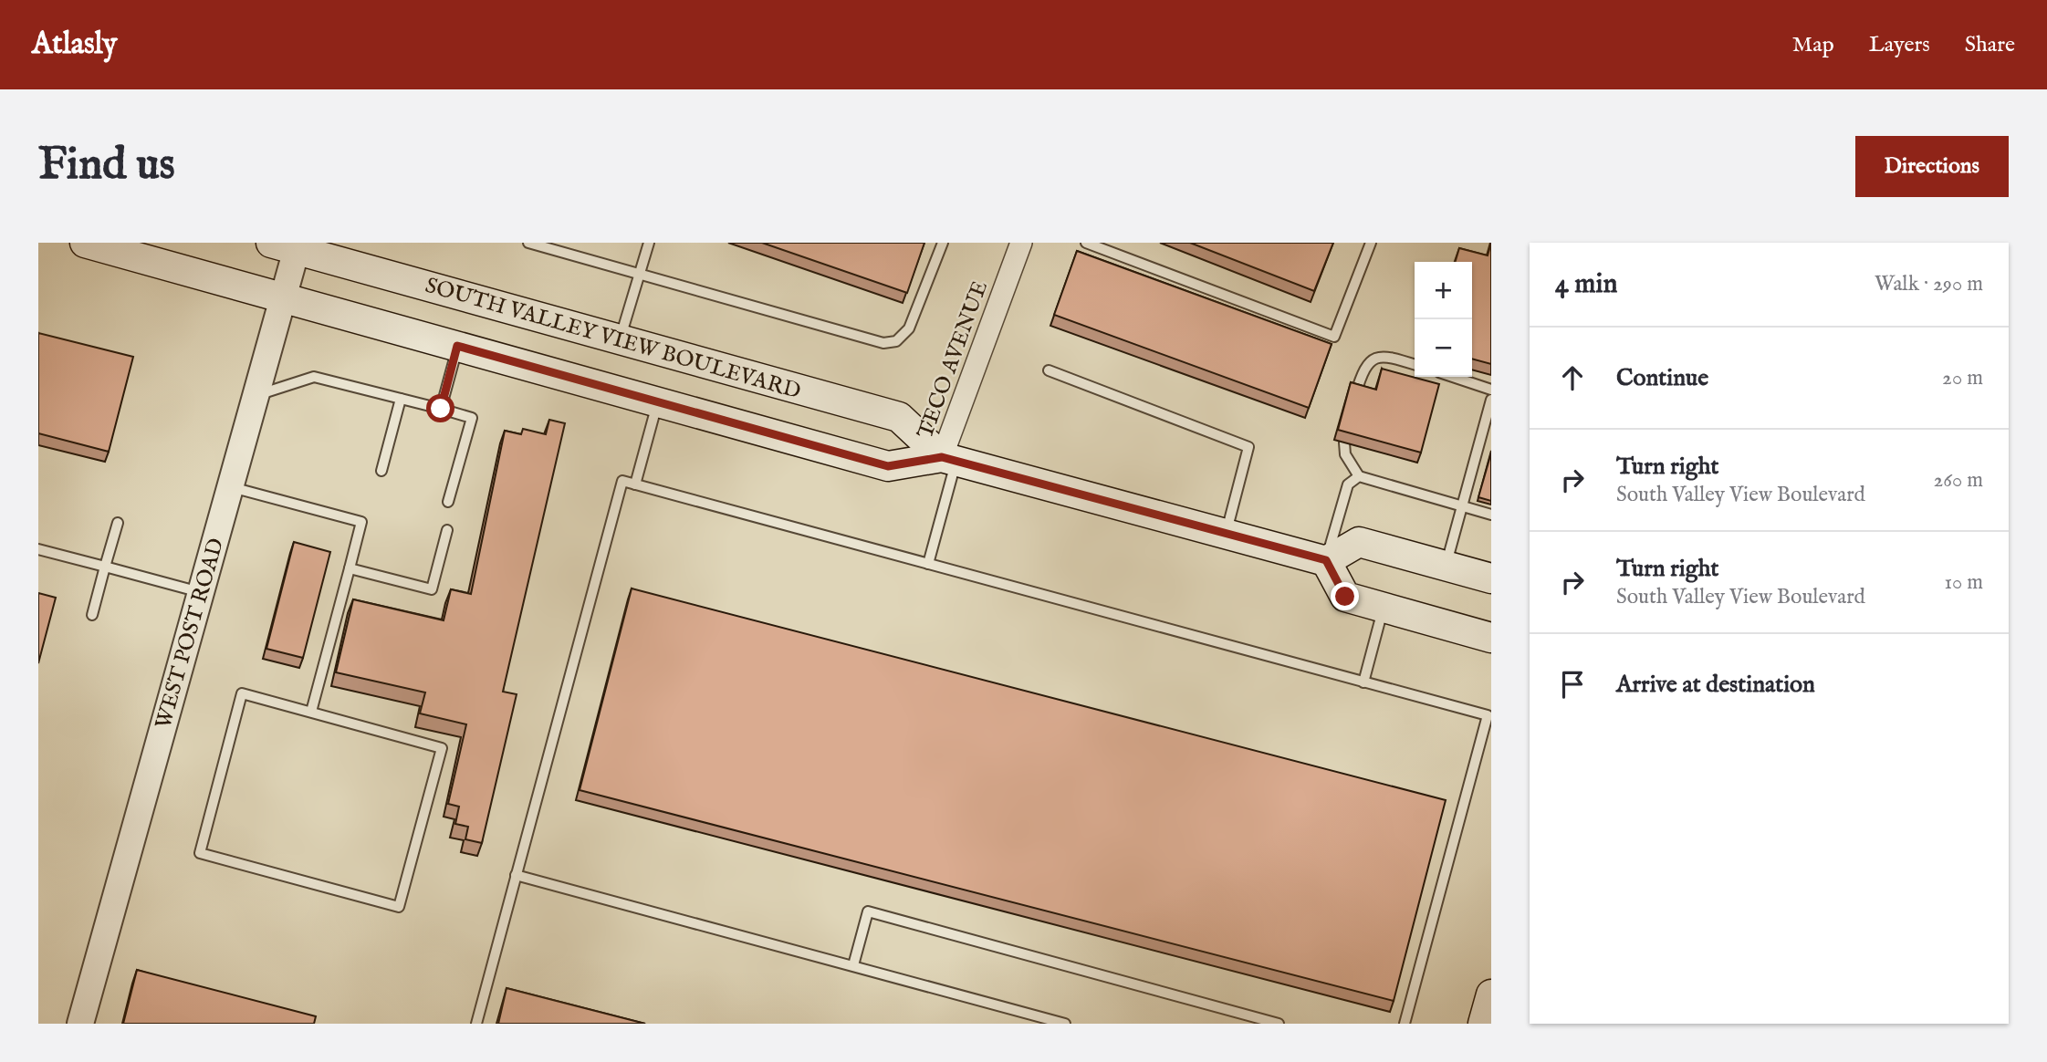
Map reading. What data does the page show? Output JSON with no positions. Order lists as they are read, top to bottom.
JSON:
{
  "streets": {
    "main road": ["SOUTH VALLEY VIEW BOULEVARD"],
    "street": ["TECO AVENUE", "WEST POST ROAD"]
  },
  "crossings": [
    ["SOUTH VALLEY VIEW BOULEVARD", "TECO AVENUE"],
    ["SOUTH VALLEY VIEW BOULEVARD", "WEST POST ROAD"]
  ],
  "page": {
    "header": "Atlasly",
    "nav": ["Map", "Layers", "Share"],
    "buttons": "Directions",
    "title": "Find us",
    "heading": ["4 min", "Walk · 290 m"],
    "map_buttons": ["+", "−"],
    "list": [
      ["Continue", "20 m"],
      ["Turn right", "South Valley View Boulevard", "260 m"],
      ["Turn right", "South Valley View Boulevard", "10 m"],
      "Arrive at destination"
    ]
  }
}
